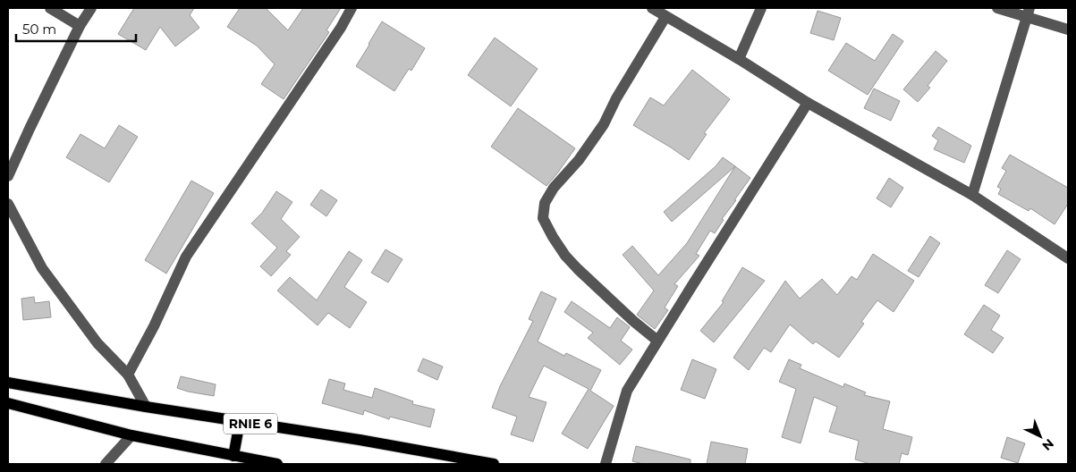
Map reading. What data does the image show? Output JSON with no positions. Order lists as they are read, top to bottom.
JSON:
{
  "streets": {
    "main road": ["RNIE 6"]
  },
  "scale_bar": "50 m",
  "north": "bottom right"
}
